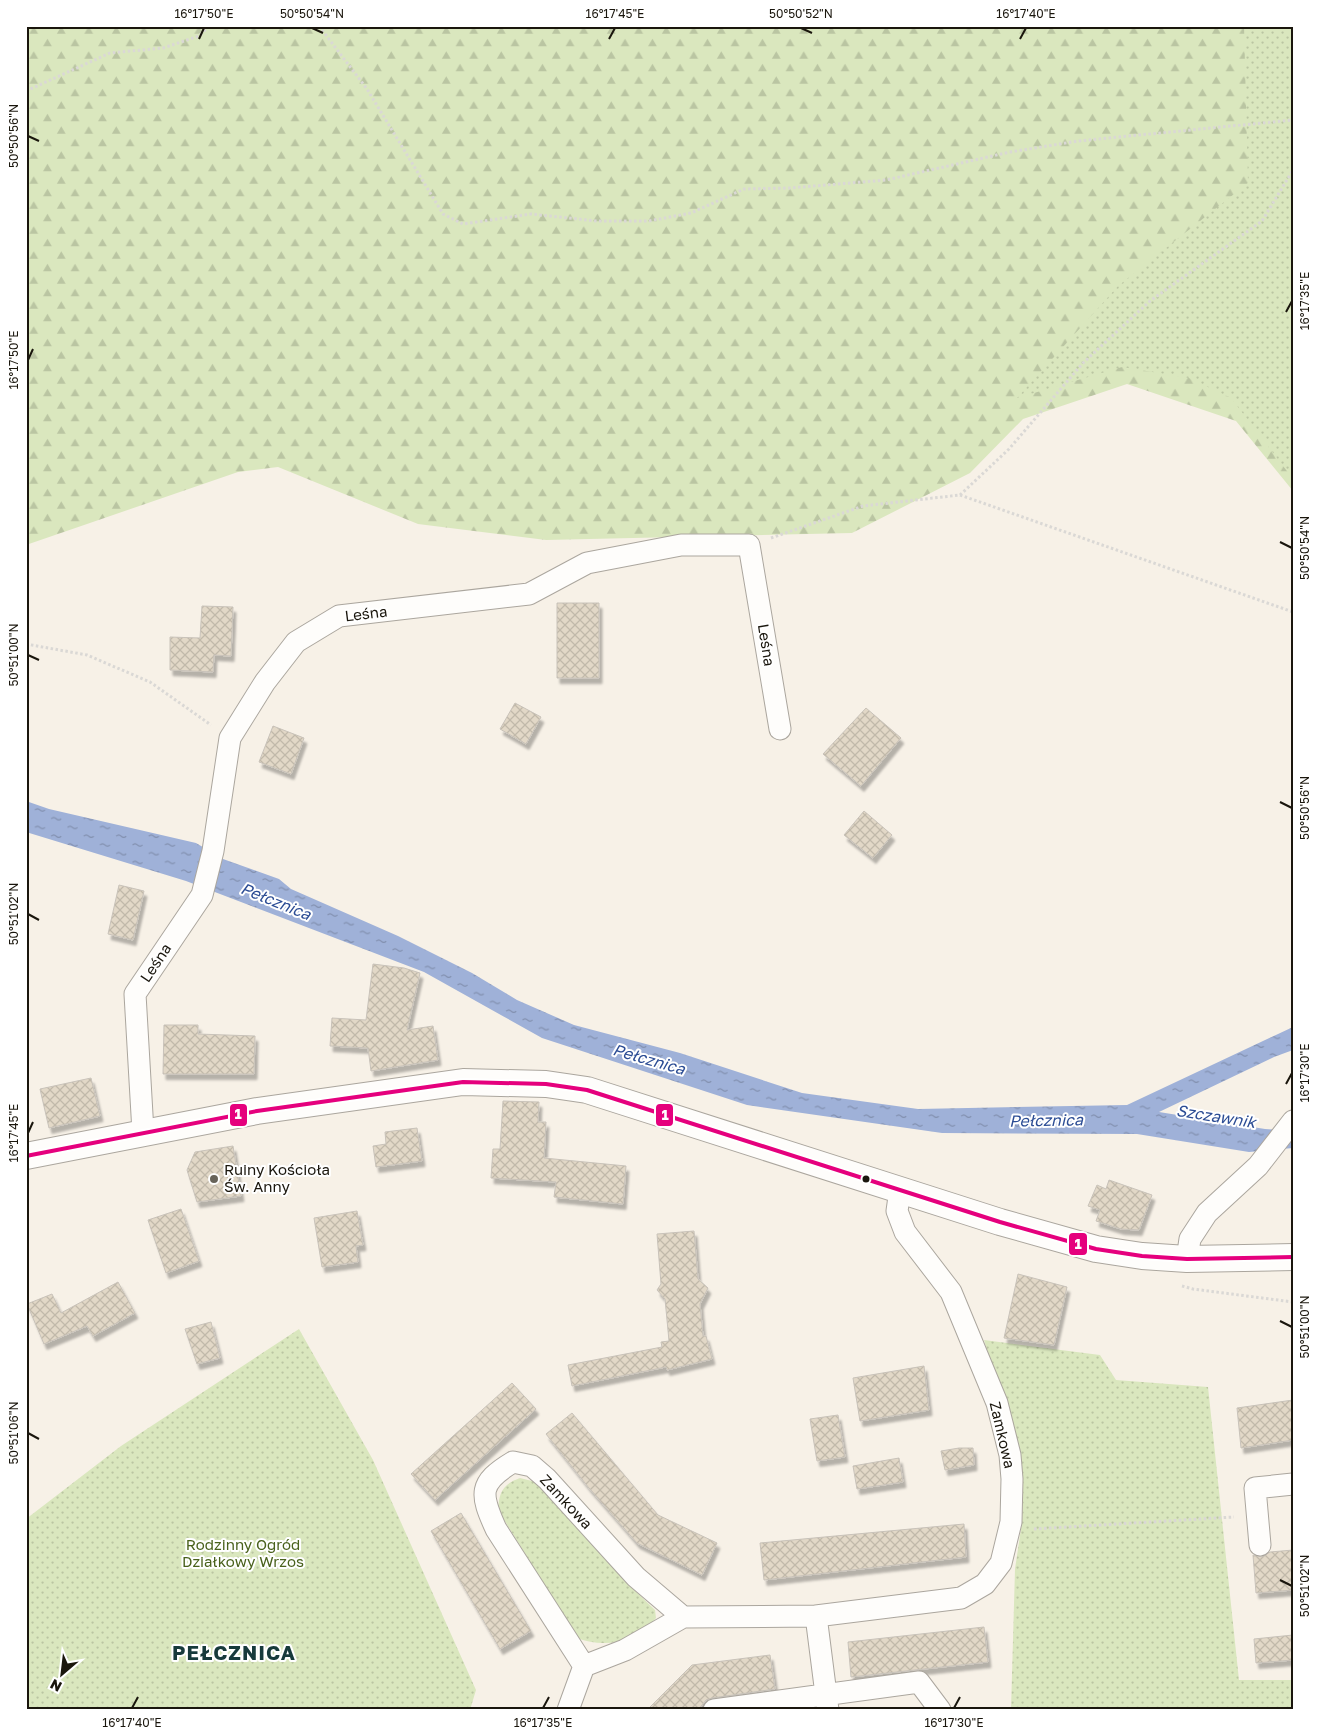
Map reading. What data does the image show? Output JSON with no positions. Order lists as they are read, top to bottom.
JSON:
{
  "streets": {
    "street": ["Leśna", "Zamkowa"]
  },
  "districts": ["PEŁCZNICA"],
  "water": ["Pełcznica", "Szczawnik"],
  "parks": ["Rodzinny Ogród Działkowy Wrzos"],
  "places": ["Ruiny Kościoła Św. Anny"],
  "lines": ["transit line 1"],
  "north": "bottom left",
  "coordinates": [
    "16°17'50\"E",
    "50°50'54\"N",
    "16°17'45\"E",
    "50°50'52\"N",
    "16°17'40\"E",
    "50°50'56\"N",
    "16°17'35\"E",
    "50°51'00\"N",
    "50°51'02\"N",
    "16°17'30\"E",
    "50°51'06\"N"
  ]
}
